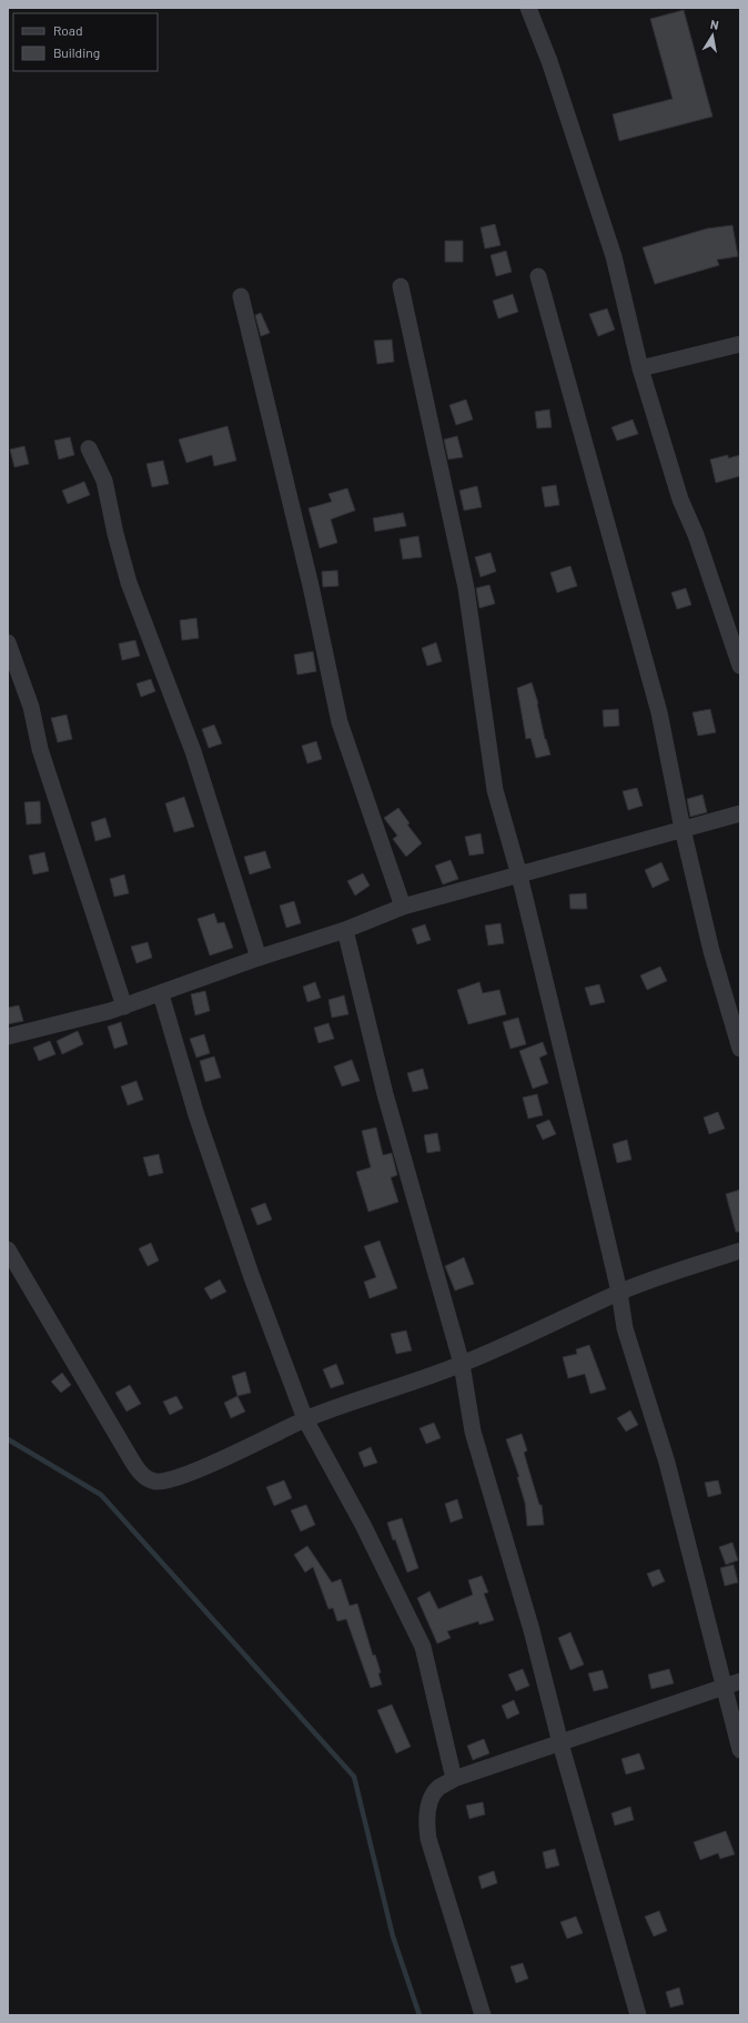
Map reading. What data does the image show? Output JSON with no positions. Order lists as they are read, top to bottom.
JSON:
{
  "legend": ["Road", "Building"],
  "north": "top"
}
